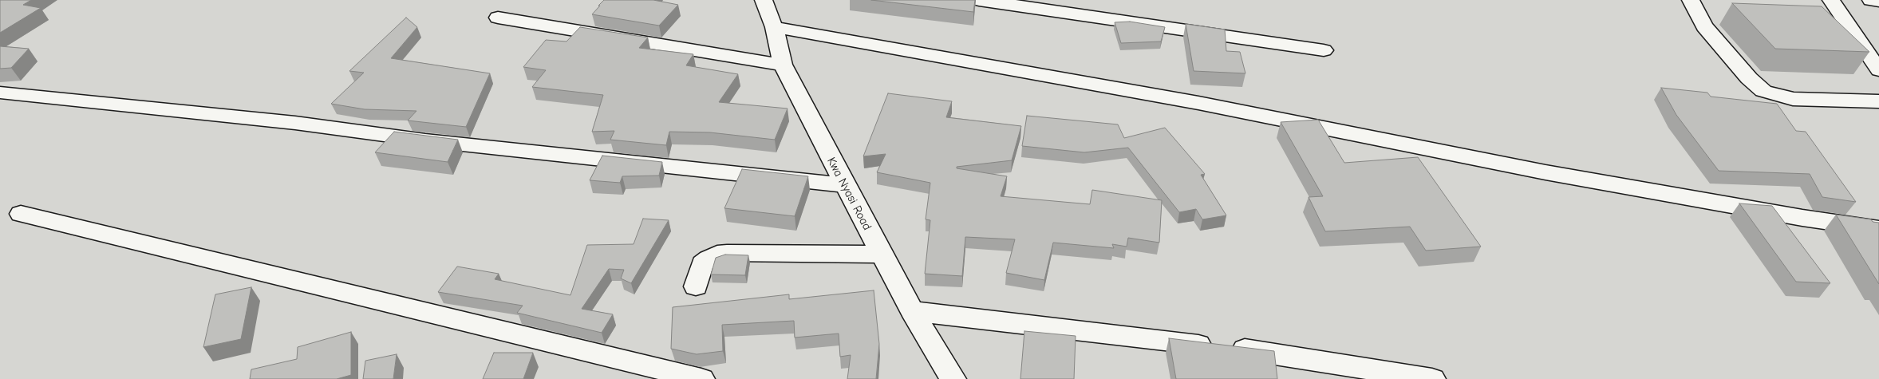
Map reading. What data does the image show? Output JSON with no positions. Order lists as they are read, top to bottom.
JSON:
{
  "streets": {
    "street": ["Kwa Nyasi Road"]
  }
}
